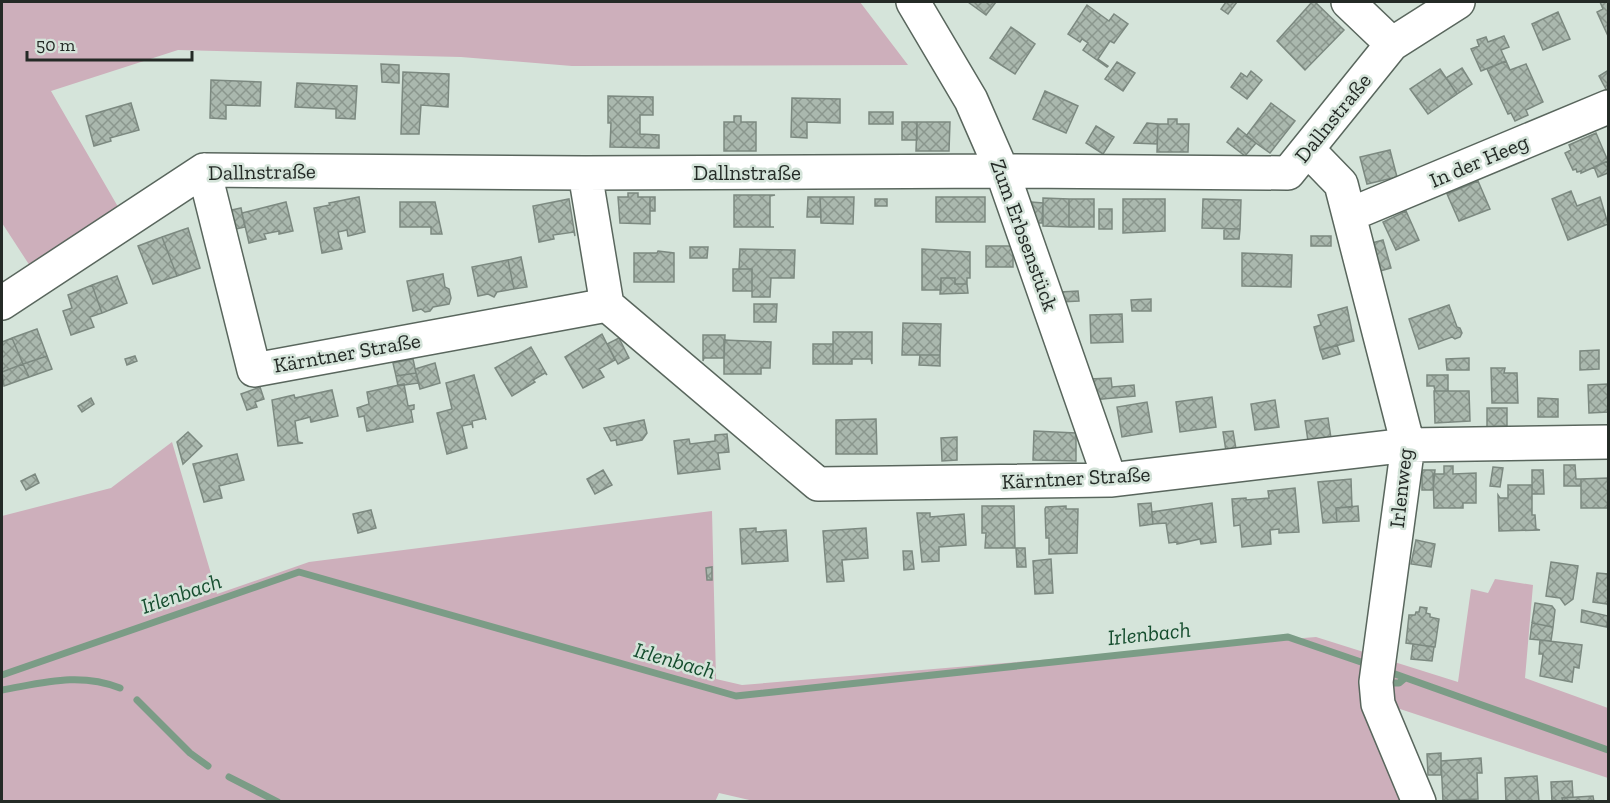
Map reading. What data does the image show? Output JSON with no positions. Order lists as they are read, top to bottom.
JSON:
{
  "streets": {
    "street": [
      "Dallnstraße",
      "In der Heeg",
      "Zum Erbsenstück",
      "Kärntner Straße",
      "Irlenweg"
    ]
  },
  "crossings": [
    ["Dallnstraße", "Zum Erbsenstück"],
    ["Dallnstraße", "Kärntner Straße"],
    ["Dallnstraße", "Irlenweg"],
    ["In der Heeg", "Irlenweg"],
    ["Zum Erbsenstück", "Kärntner Straße"],
    ["Kärntner Straße", "Irlenweg"]
  ],
  "water": ["Irlenbach"],
  "scale_bar": "50 m"
}
